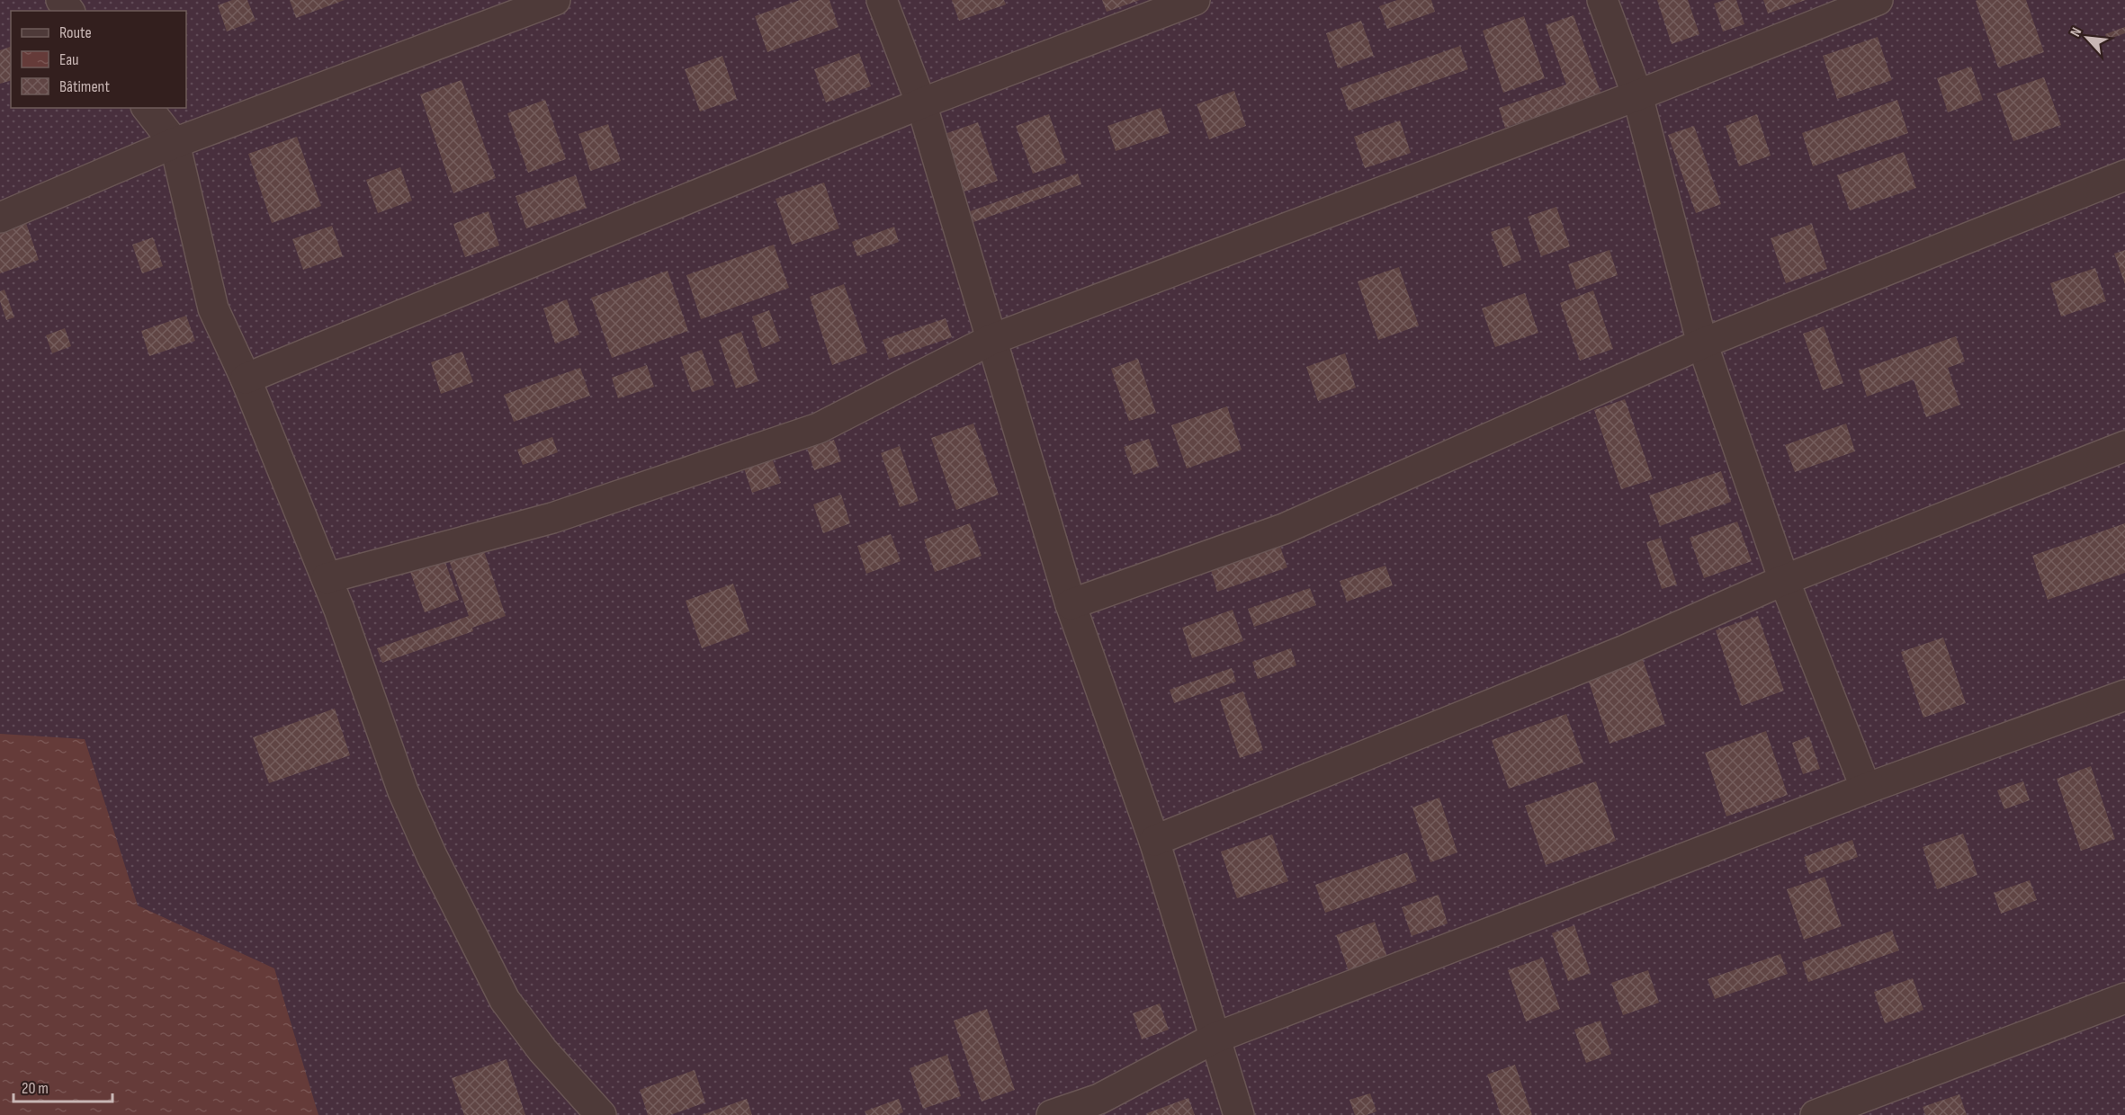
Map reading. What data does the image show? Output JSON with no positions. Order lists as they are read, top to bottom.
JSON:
{
  "legend": ["Route", "Eau", "Bâtiment"],
  "scale_bar": "20 m",
  "north": "top left"
}
